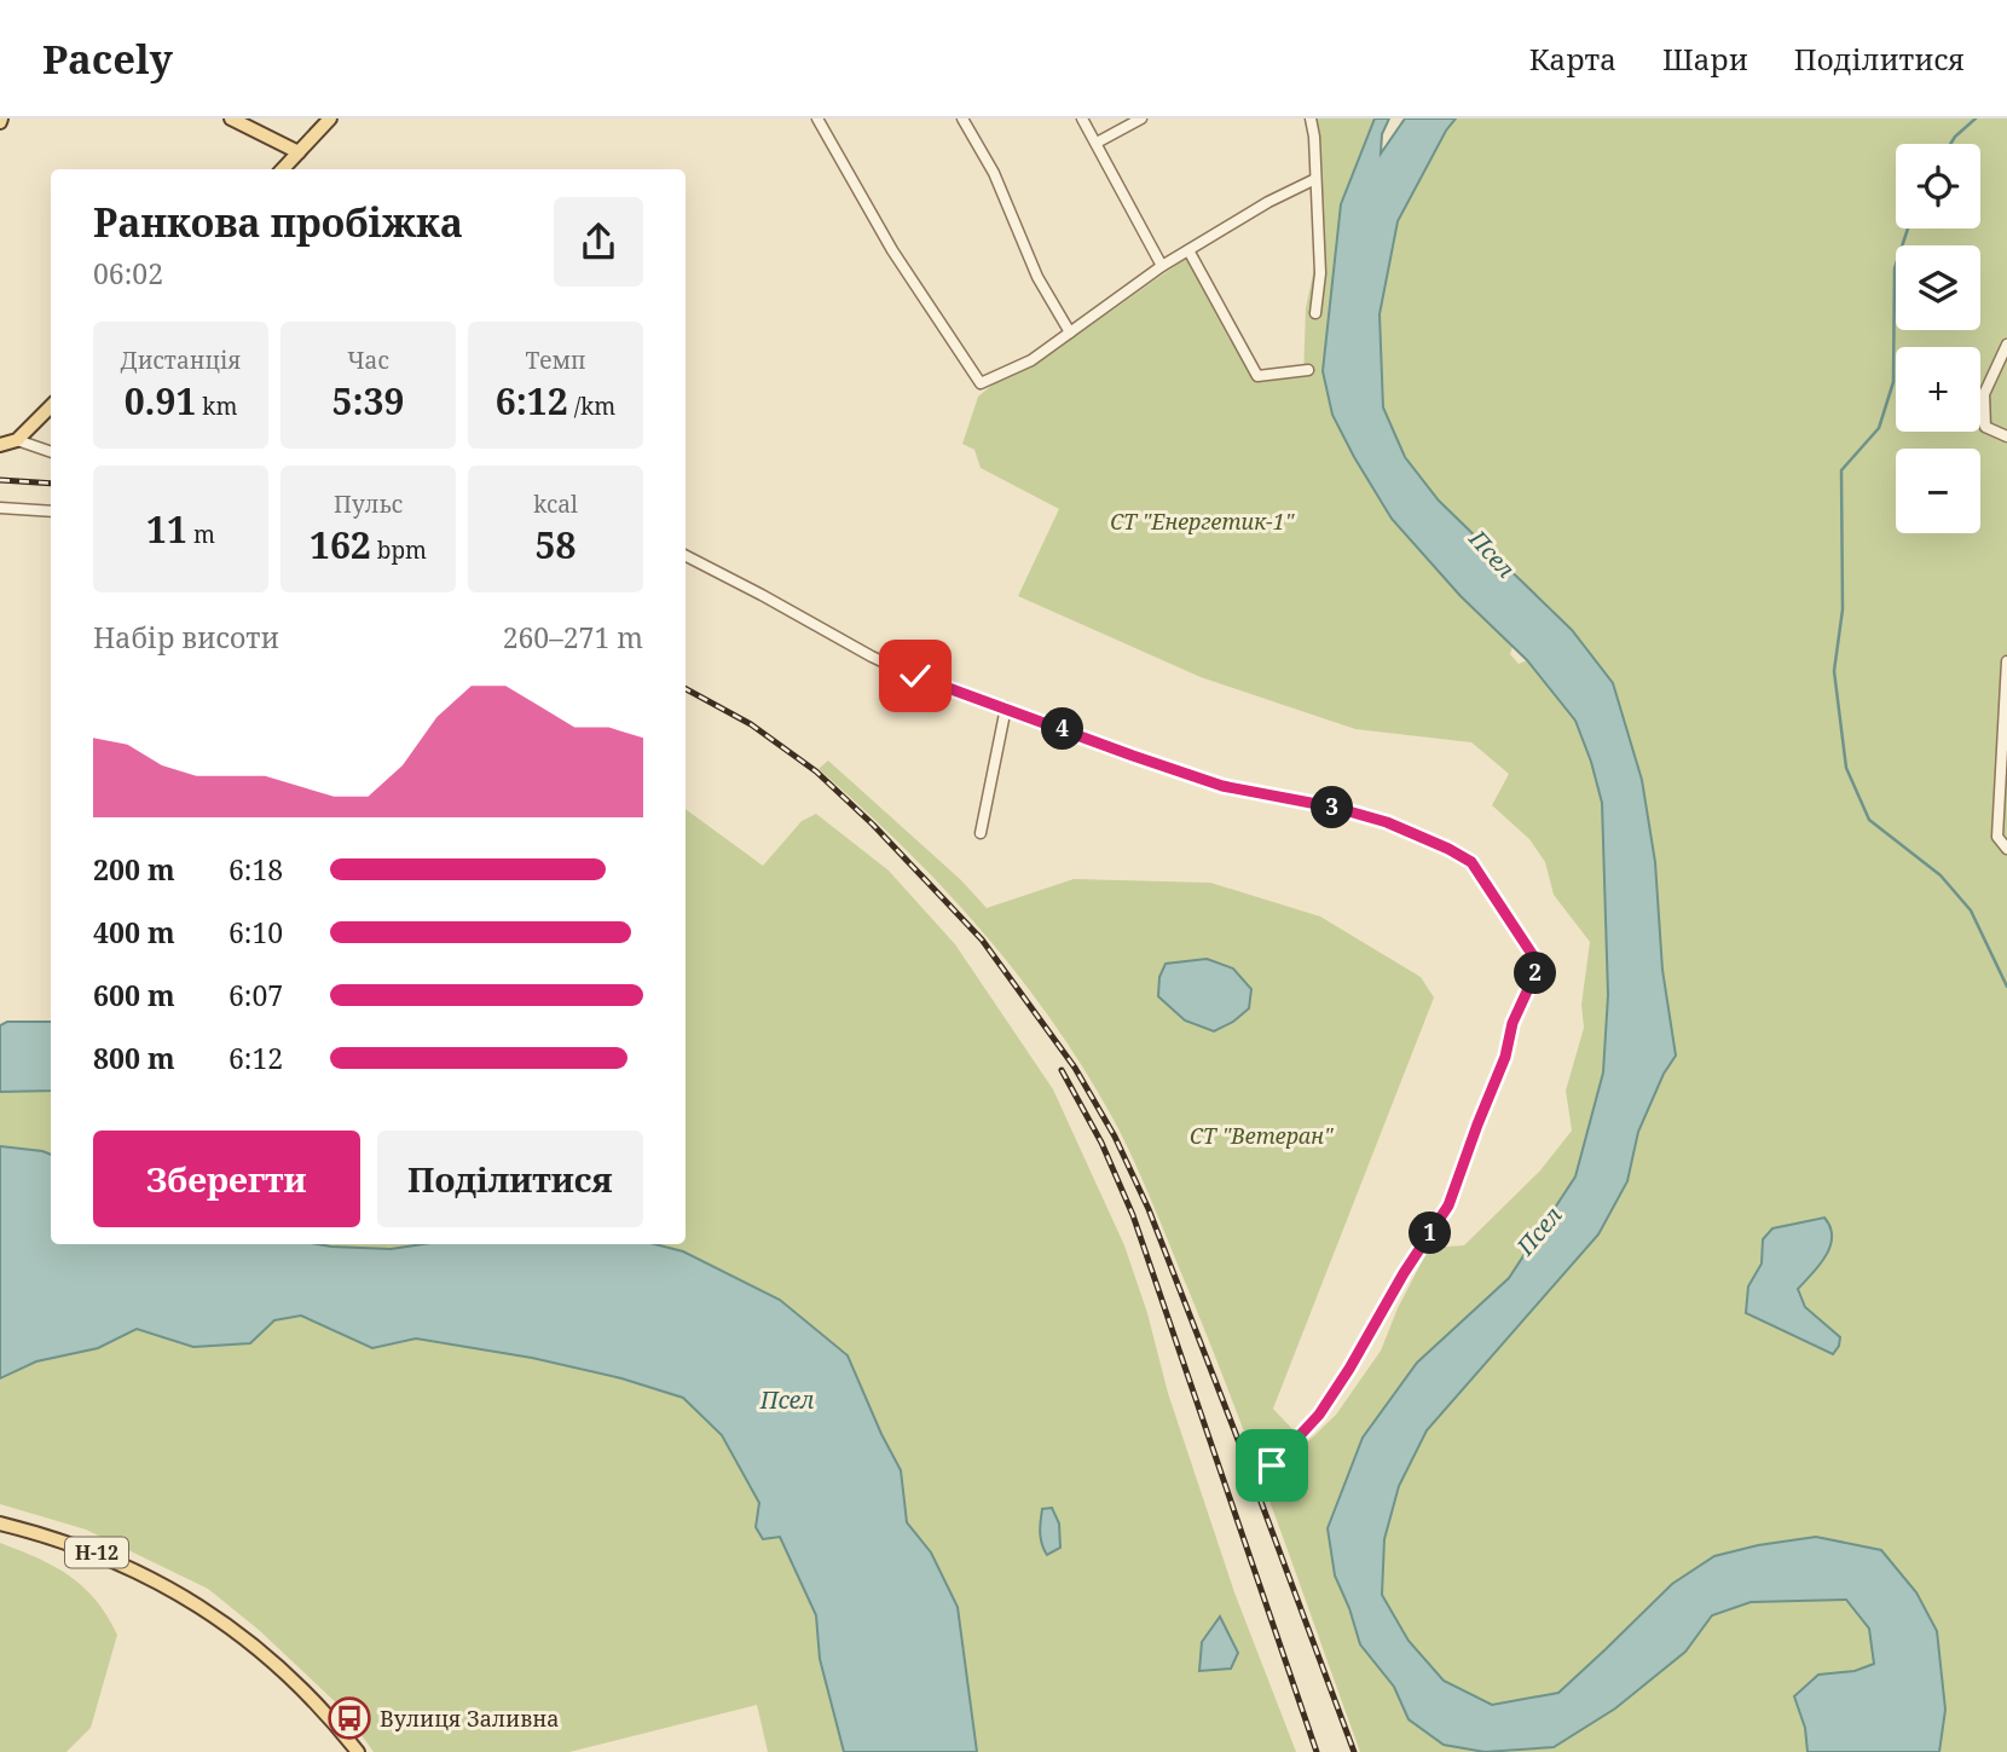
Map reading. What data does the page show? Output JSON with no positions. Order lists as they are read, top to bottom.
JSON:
{
  "streets": {
    "main road": ["Н-12"]
  },
  "water": ["Псел"],
  "parks": ["СТ \"Енергетик-1\"", "СТ \"Ветеран\""],
  "places": {
    "bus stop": ["Вулиця Заливна"]
  },
  "page": {
    "header": "Pacely",
    "nav": ["Карта", "Шари", "Поділитися"],
    "map_buttons": ["+", "−"],
    "heading": ["Ранкова пробіжка", "06:02"],
    "stats": [
      ["Дистанція", "0.91 km"],
      ["Час", "5:39"],
      ["Темп", "6:12 /km"],
      ["11 m"],
      ["Пульс", "162 bpm"],
      ["kcal", "58"]
    ],
    "chart": ["Набір висоти", "260–271 m"],
    "pins": [
      "4",
      "3",
      "2",
      "1"
    ],
    "list": [
      {
        "name": "200 m",
        "note": "6:18"
      },
      {
        "name": "400 m",
        "note": "6:10"
      },
      {
        "name": "600 m",
        "note": "6:07"
      },
      {
        "name": "800 m",
        "note": "6:12"
      }
    ],
    "buttons": ["Зберегти", "Поділитися"]
  }
}
